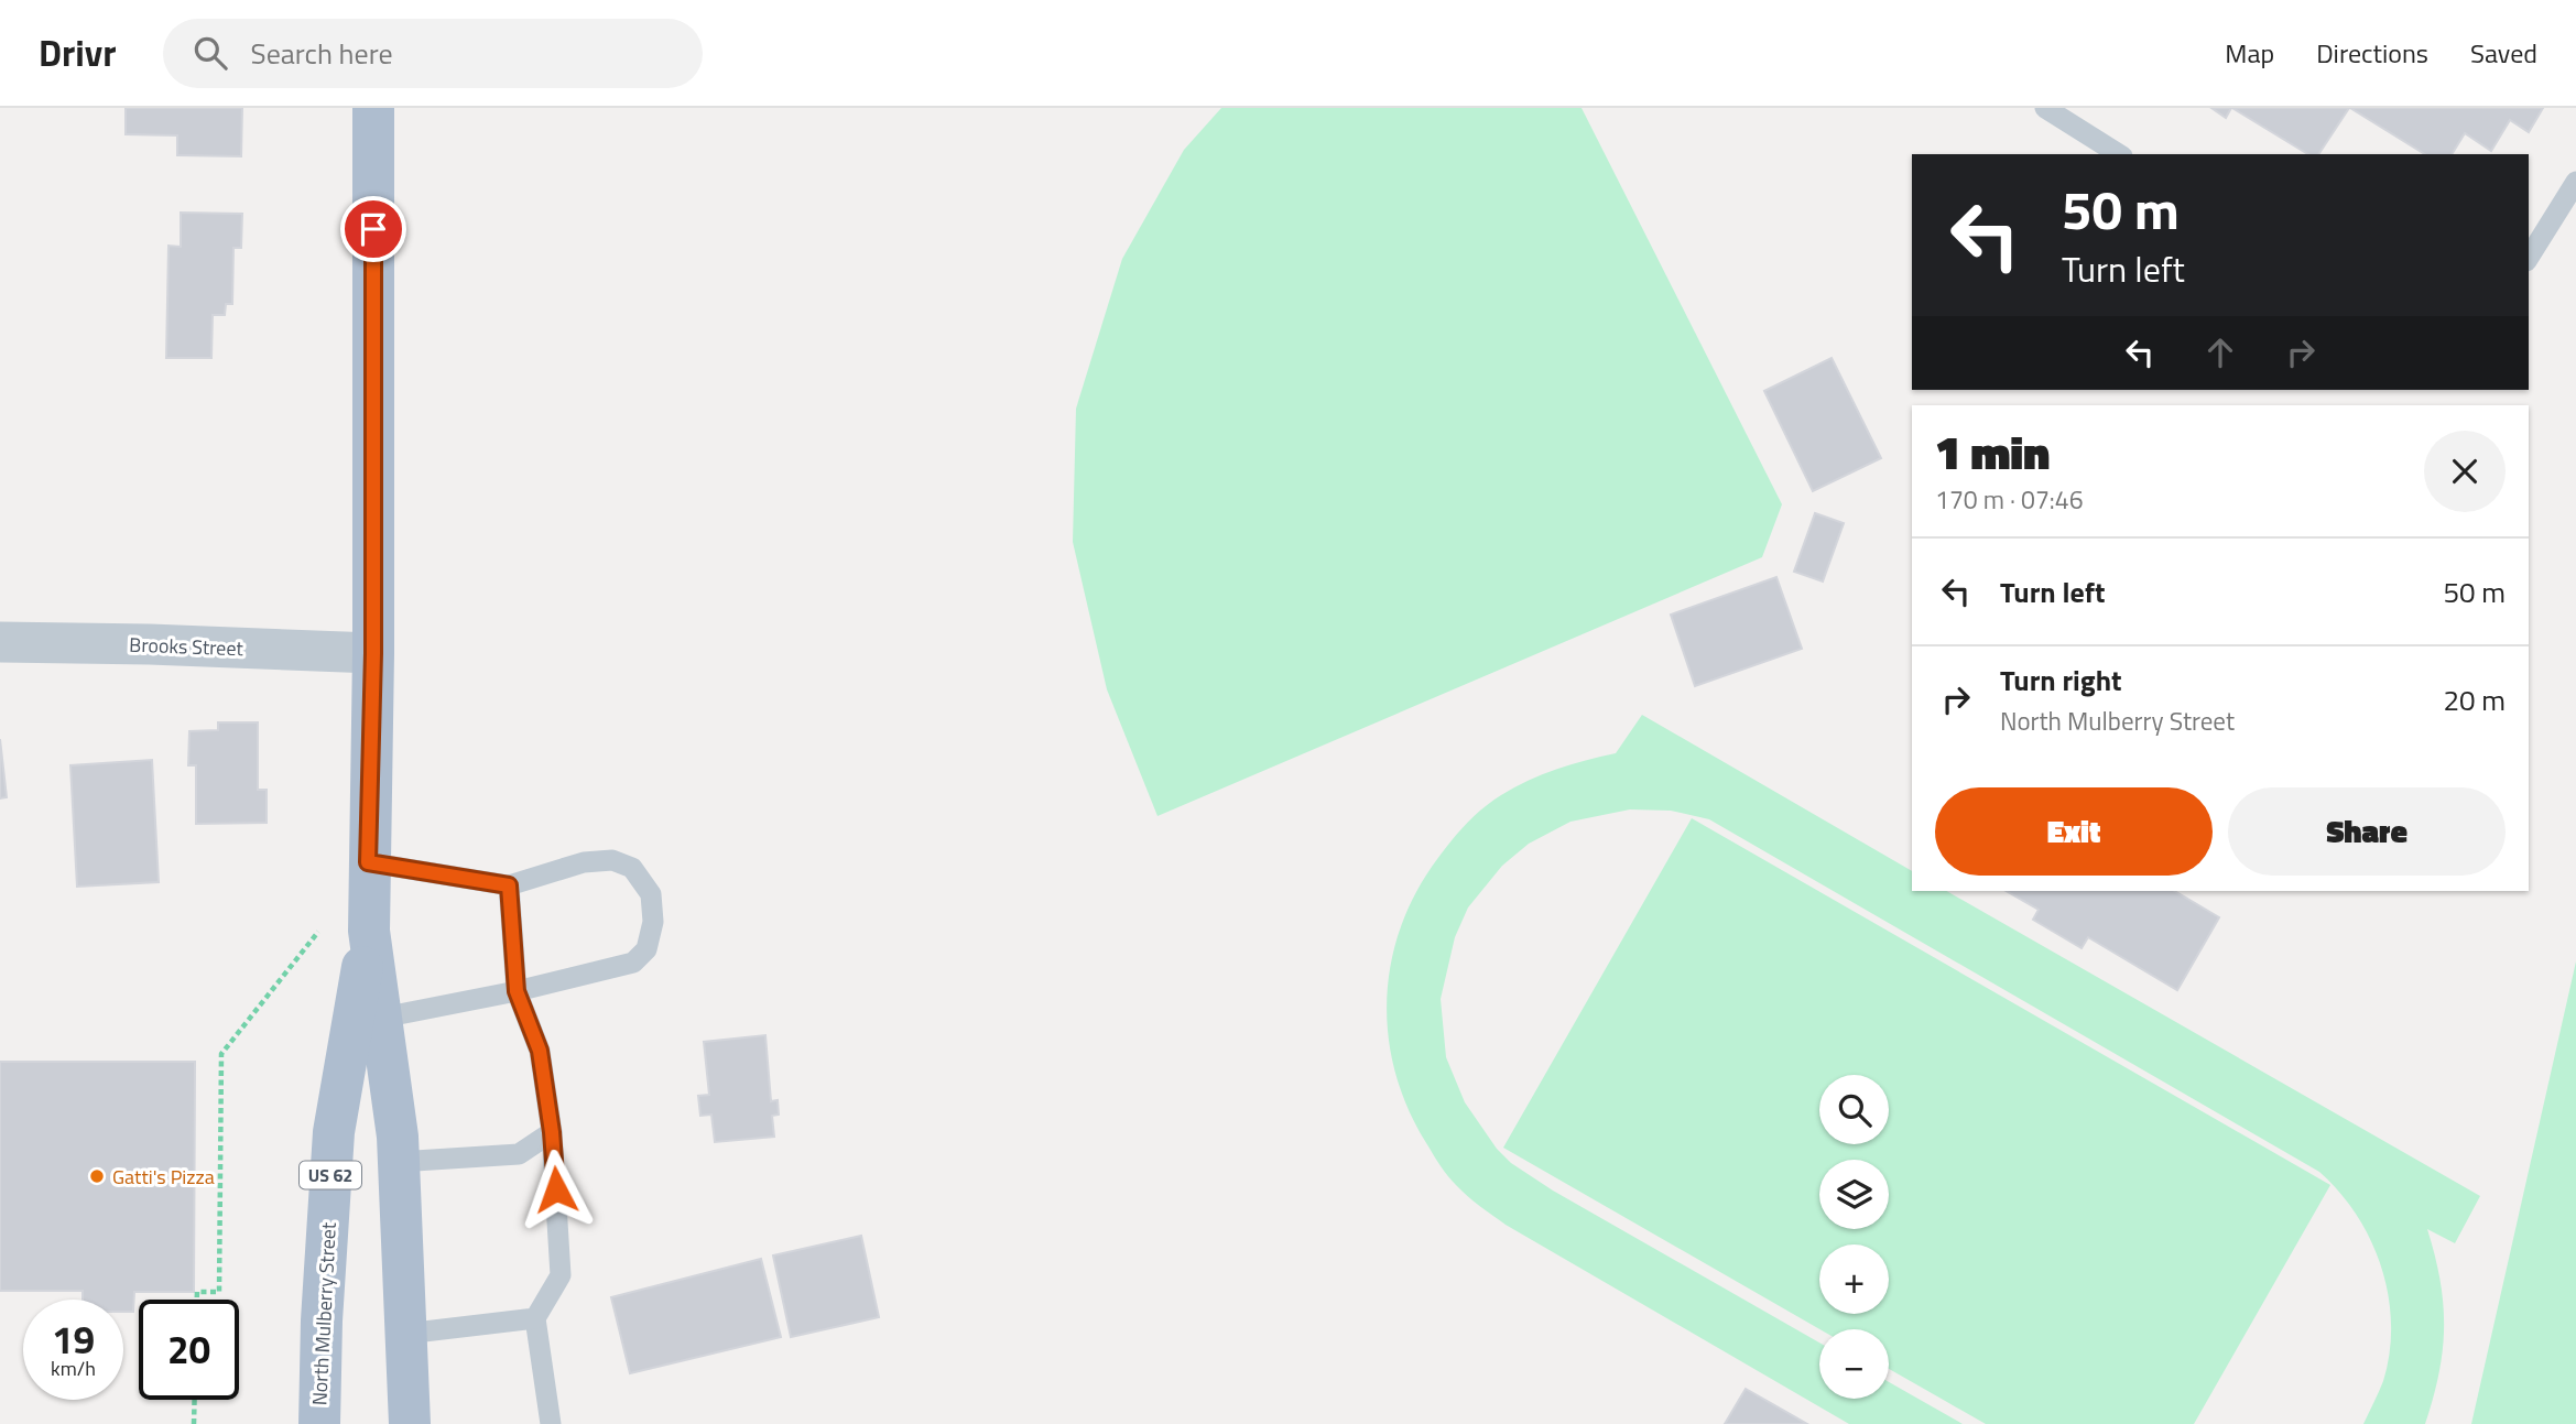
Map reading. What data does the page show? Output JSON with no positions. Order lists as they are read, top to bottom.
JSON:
{
  "streets": {
    "main road": ["US 62", "North Mulberry Street"],
    "street": ["Brooks Street"]
  },
  "crossings": [
    ["Brooks Street", "North Mulberry Street"]
  ],
  "places": ["Gatti's Pizza"],
  "page": {
    "header": "Drivr",
    "search": "Search here",
    "nav": ["Map", "Directions", "Saved"],
    "turn": ["50 m", "Turn left"],
    "heading": ["1 min", "170 m · 07:46"],
    "list": [
      {
        "name": "Turn left",
        "value": "50 m"
      },
      {
        "name": "Turn right",
        "note": "North Mulberry Street",
        "value": "20 m"
      }
    ],
    "buttons": ["Exit", "Share"],
    "map_buttons": ["+", "−"],
    "speed": "19 km/h",
    "limit": "20"
  }
}
